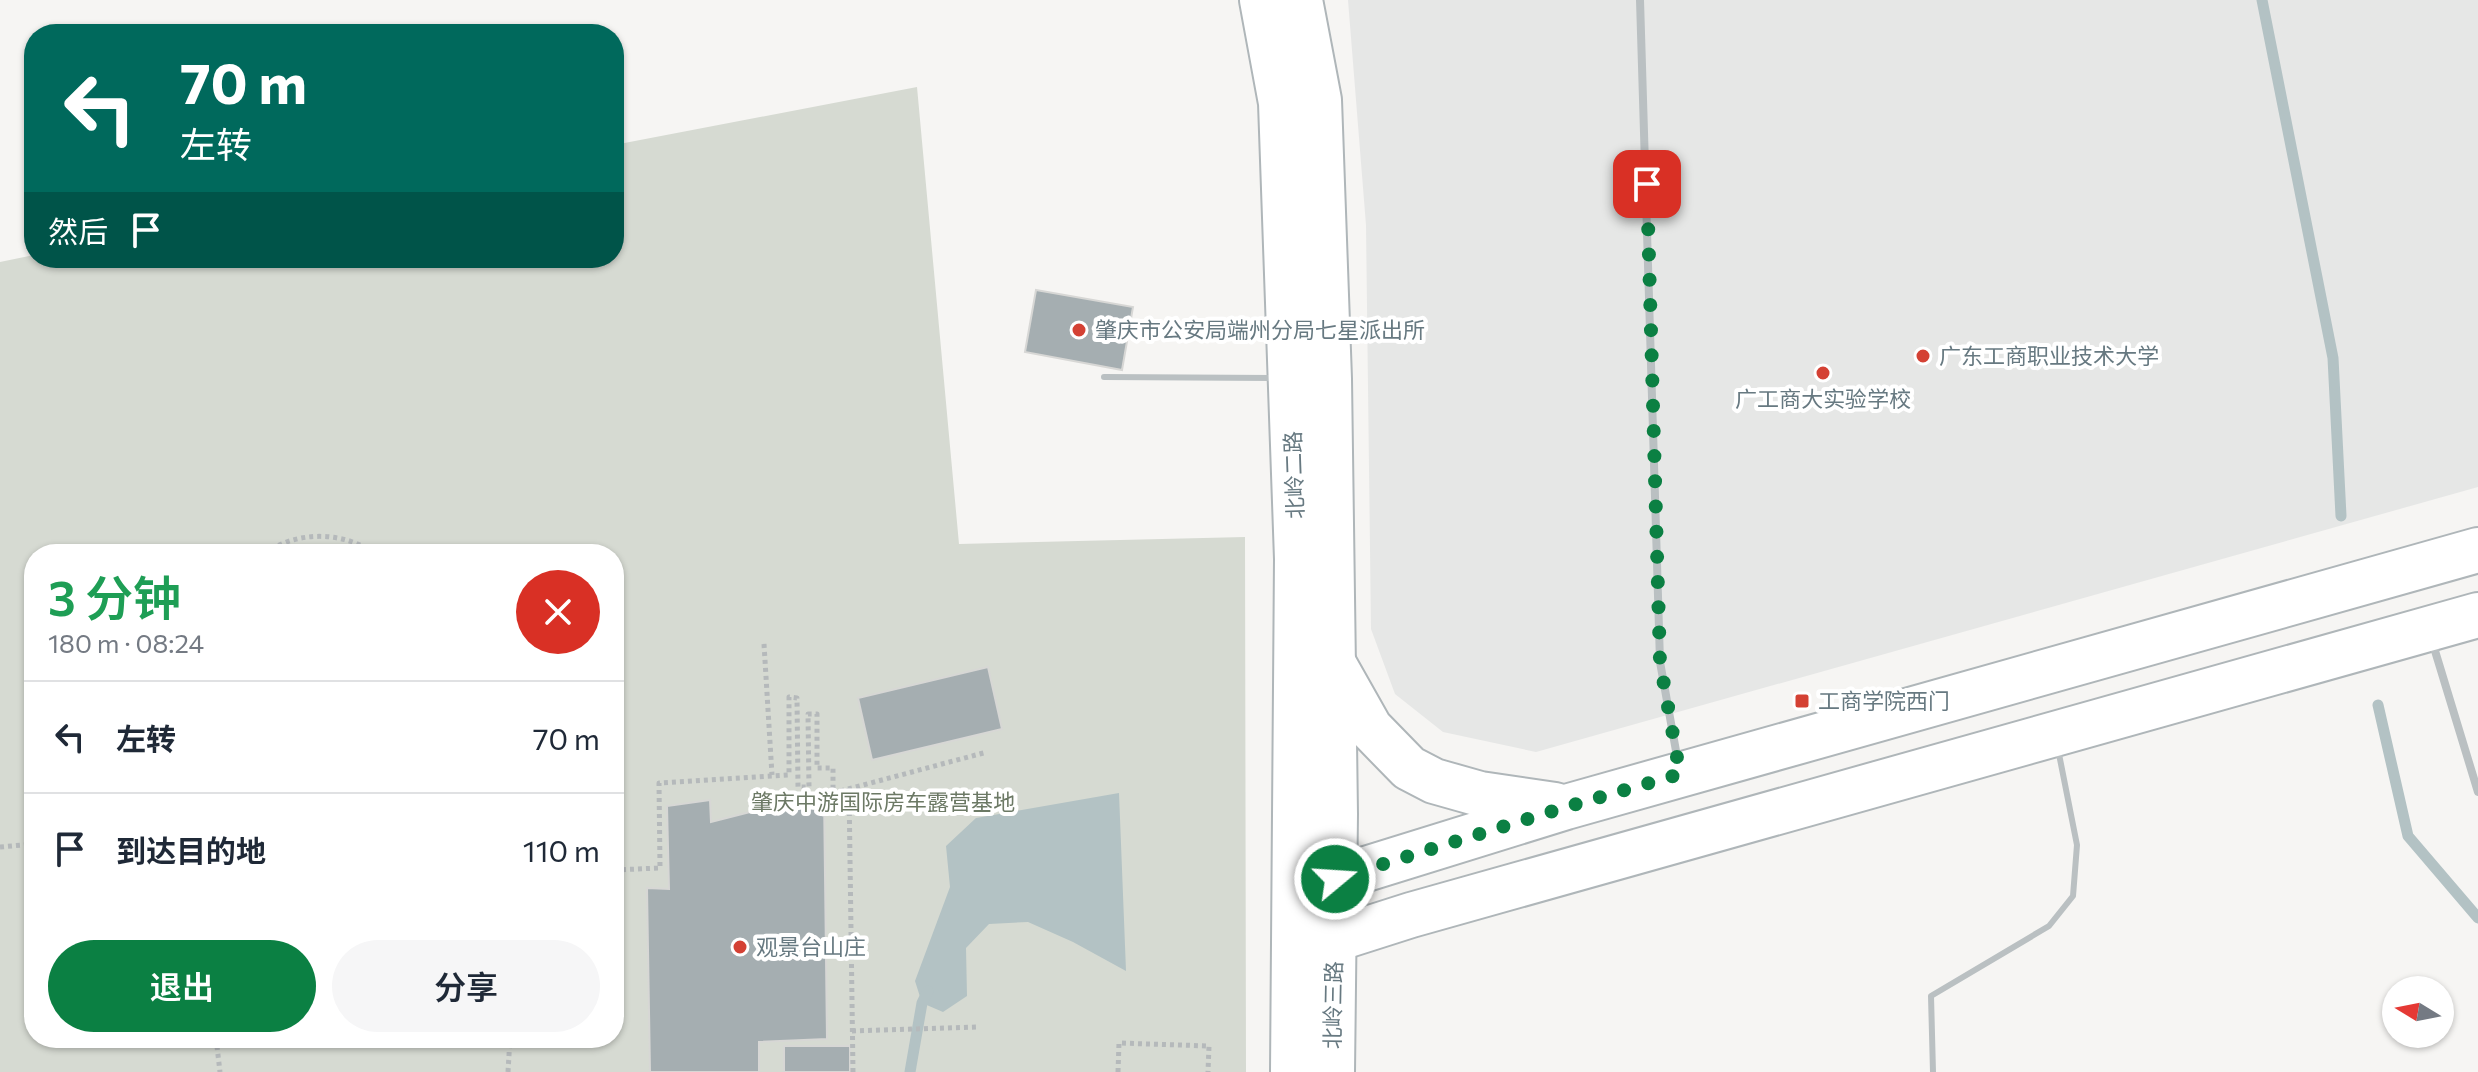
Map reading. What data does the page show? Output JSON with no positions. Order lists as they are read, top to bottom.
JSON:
{
  "streets": {
    "street": ["北岭二路", "北岭三路"]
  },
  "crossings": [
    ["北岭二路", "北岭三路"]
  ],
  "parks": ["肇庆中游国际房车露营基地"],
  "places": {
    "other": [
      "肇庆市公安局端州分局七星派出所",
      "广东工商职业技术大学",
      "广工商大实验学校",
      "观景台山庄"
    ],
    "transit": ["工商学院西门"]
  },
  "north": "left",
  "page": {
    "turn": ["70 m", "左转"],
    "then": "然后",
    "heading": ["3 分钟", "180 m · 08:24"],
    "list": [
      {
        "name": "左转",
        "value": "70 m"
      },
      {
        "name": "到达目的地",
        "value": "110 m"
      }
    ],
    "buttons": ["退出", "分享"]
  }
}
